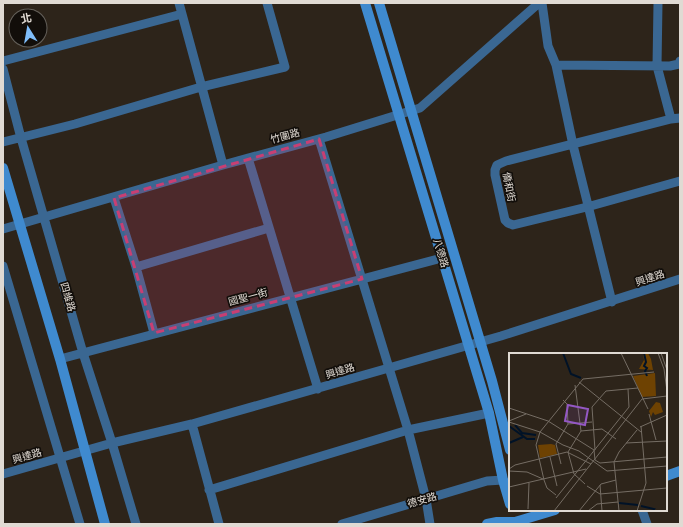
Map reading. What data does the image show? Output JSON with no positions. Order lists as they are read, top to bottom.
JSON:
{
  "streets": {
    "street": [
      "竹圍路",
      "僑和街",
      "八德路",
      "興達路",
      "四維路",
      "國聖一街",
      "德安路"
    ]
  },
  "crossings": [
    ["竹圍路", "八德路"],
    ["竹圍路", "四維路"],
    ["八德路", "興達路"],
    ["八德路", "國聖一街"],
    ["八德路", "德安路"],
    ["興達路", "四維路"],
    ["四維路", "國聖一街"]
  ],
  "north": "top"
}
